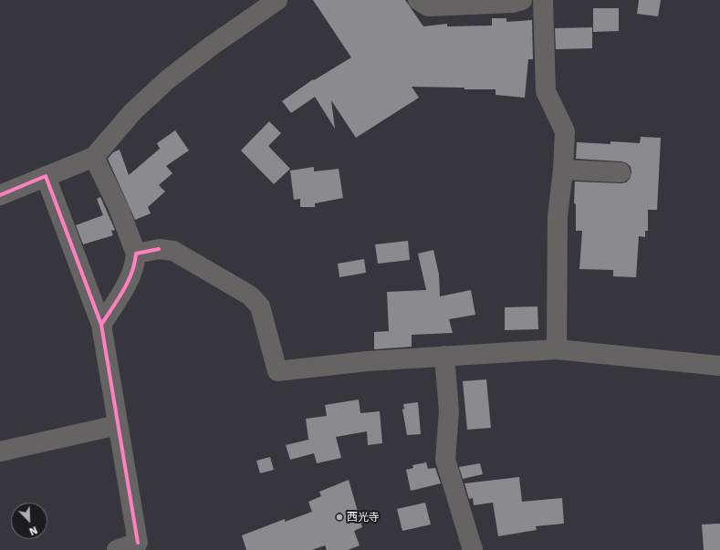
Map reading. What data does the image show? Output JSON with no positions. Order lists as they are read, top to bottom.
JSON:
{
  "places": ["西光寺"],
  "north": "bottom right"
}
